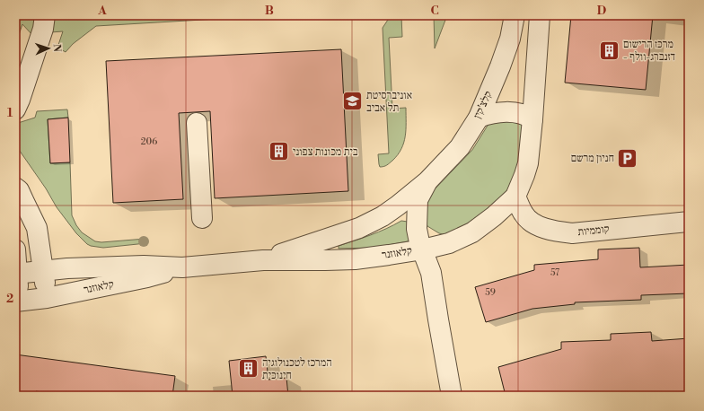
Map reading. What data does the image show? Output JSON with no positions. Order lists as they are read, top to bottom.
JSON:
{
  "streets": {
    "street": ["קלצ'קין", "קוממיות", "קלאוזנר"]
  },
  "crossings": [
    ["קלצ'קין", "קלאוזנר"],
    ["קוממיות", "קלאוזנר"]
  ],
  "places": {
    "building": ["מרכז הרישום - דזנברג-וולף", "בית מכונות צפוני", "המרכז לטכנולוגיה חינוכית"],
    "school or university": ["אוניברסיטת תל אביב"],
    "parking": ["חניון מרשם"]
  },
  "house_numbers": ["206", "57", "59"],
  "north": "right",
  "grid": {
    "columns": [
      "A",
      "B",
      "C",
      "D"
    ],
    "rows": ["1", "2"]
  }
}
